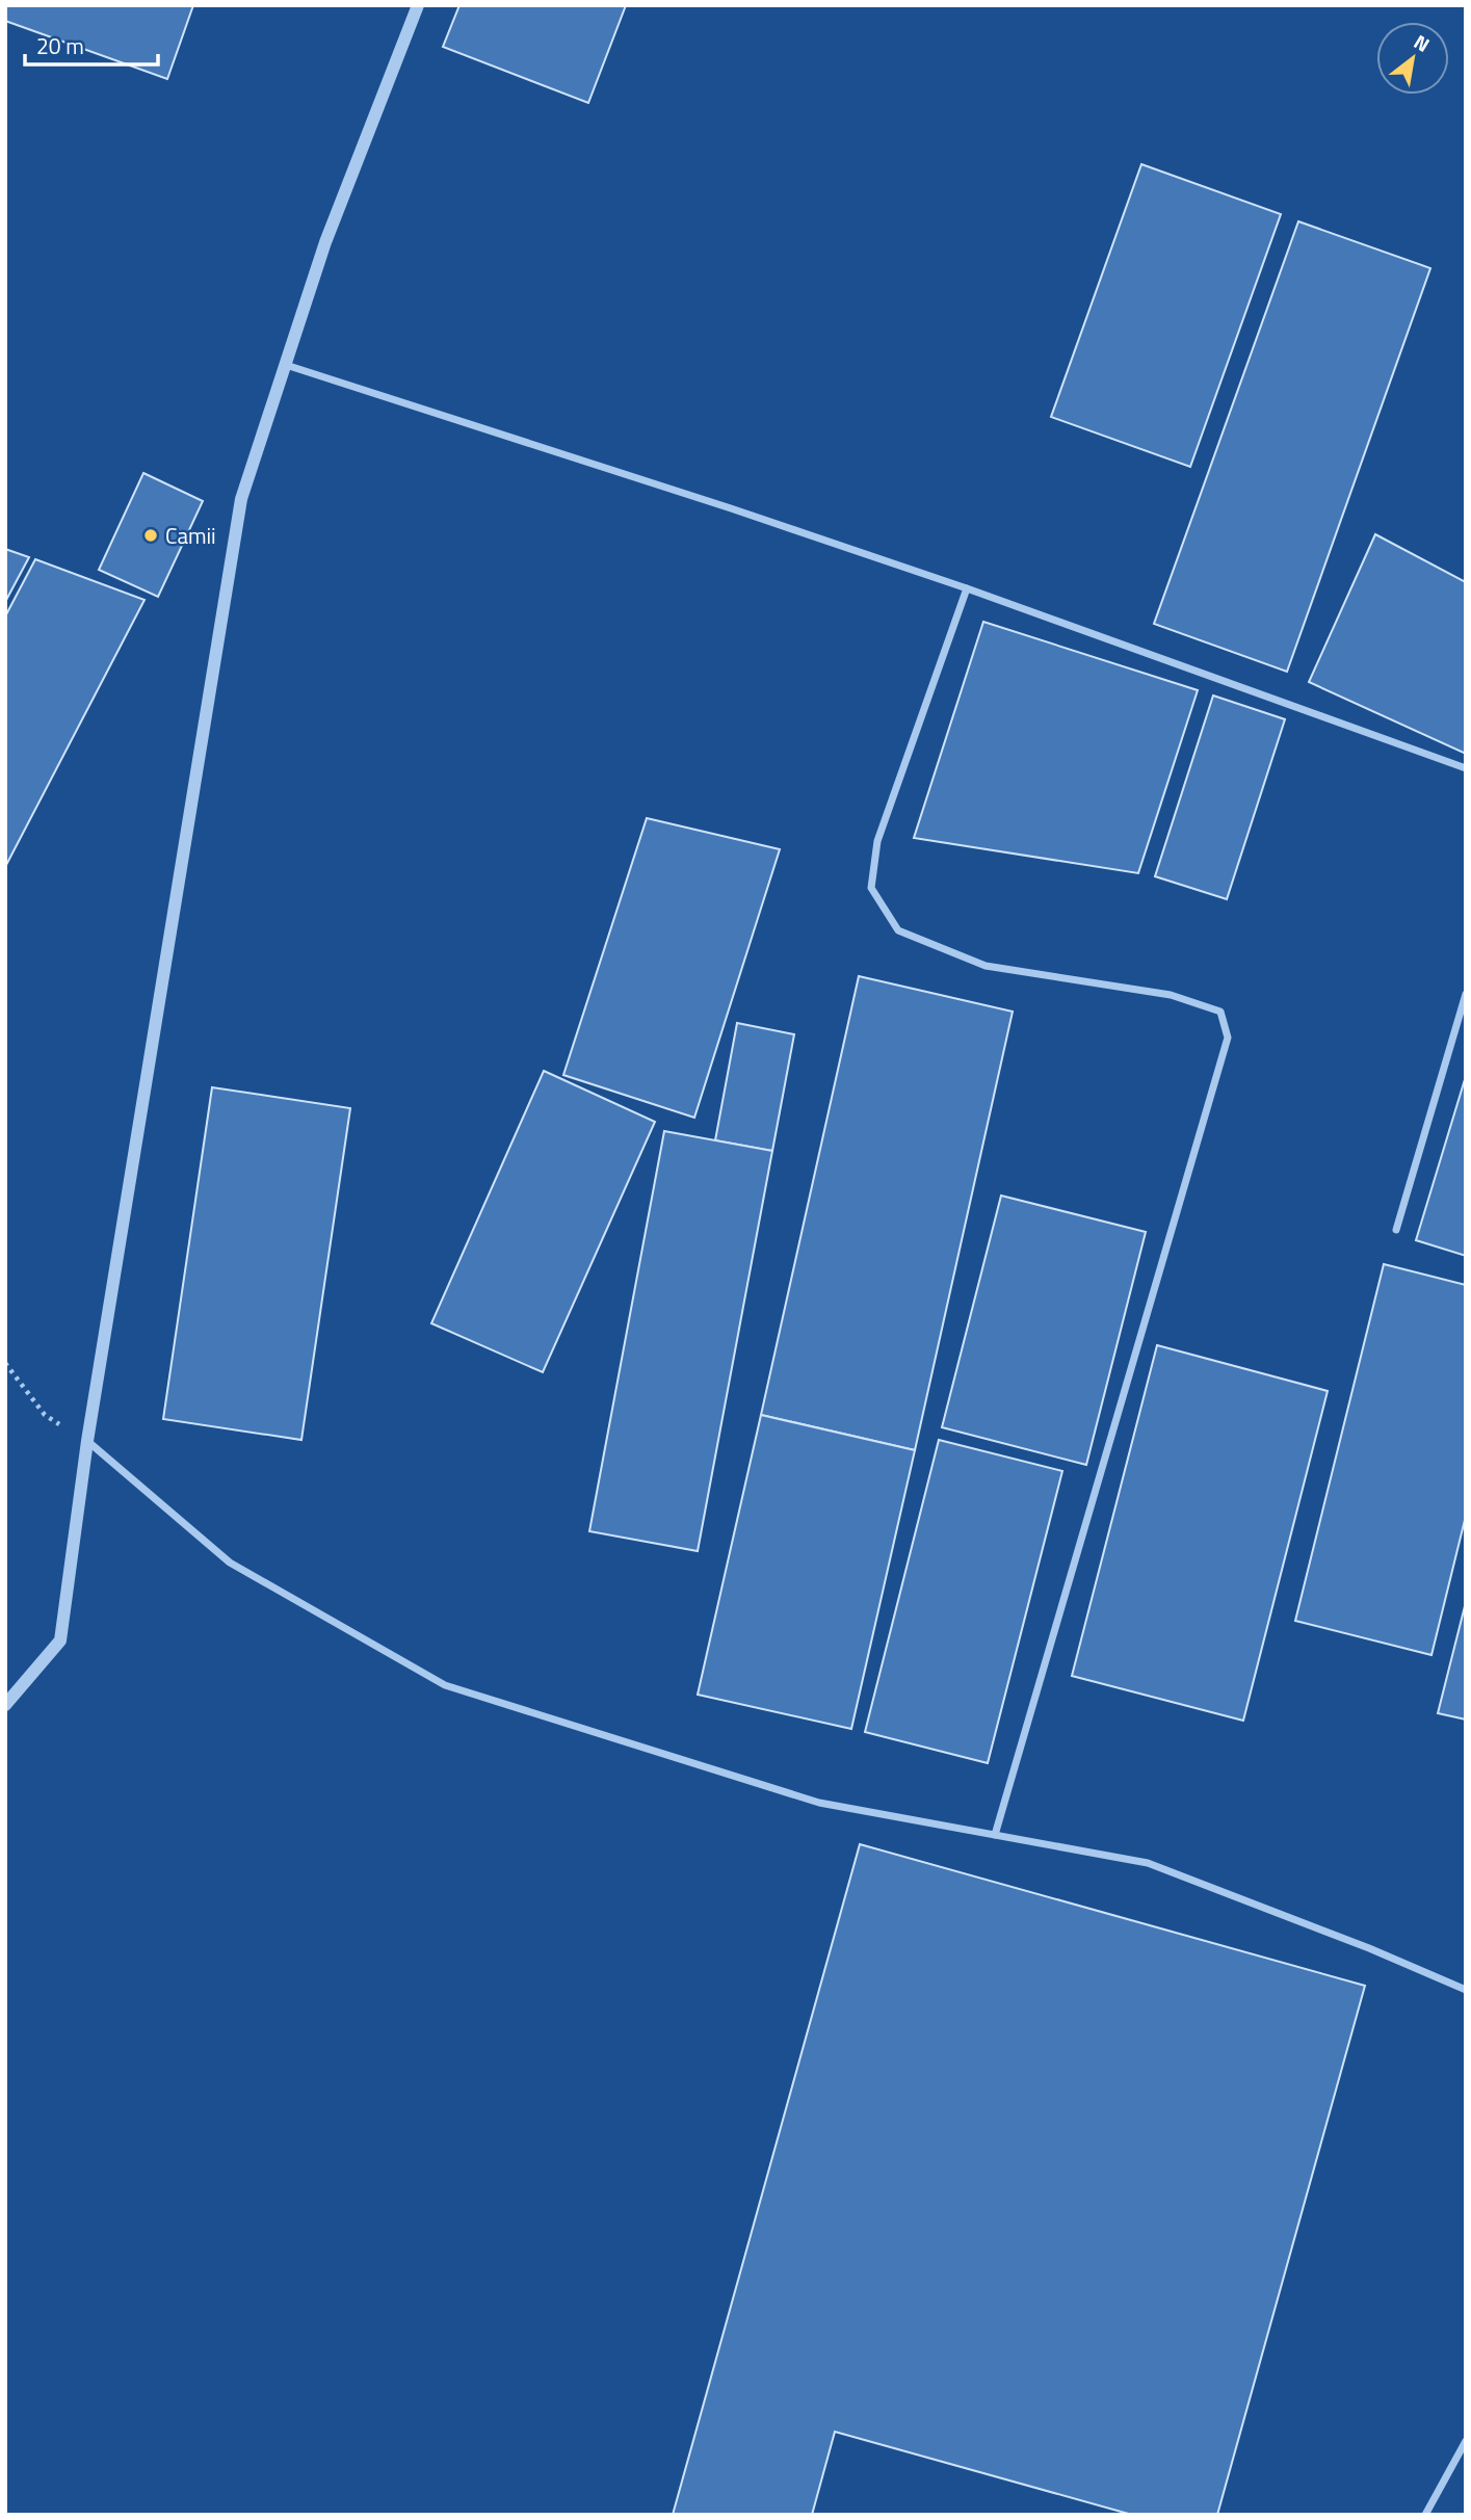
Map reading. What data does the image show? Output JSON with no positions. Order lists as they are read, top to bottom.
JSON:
{
  "places": ["Camii"],
  "scale_bar": "20 m",
  "north": "top right"
}
